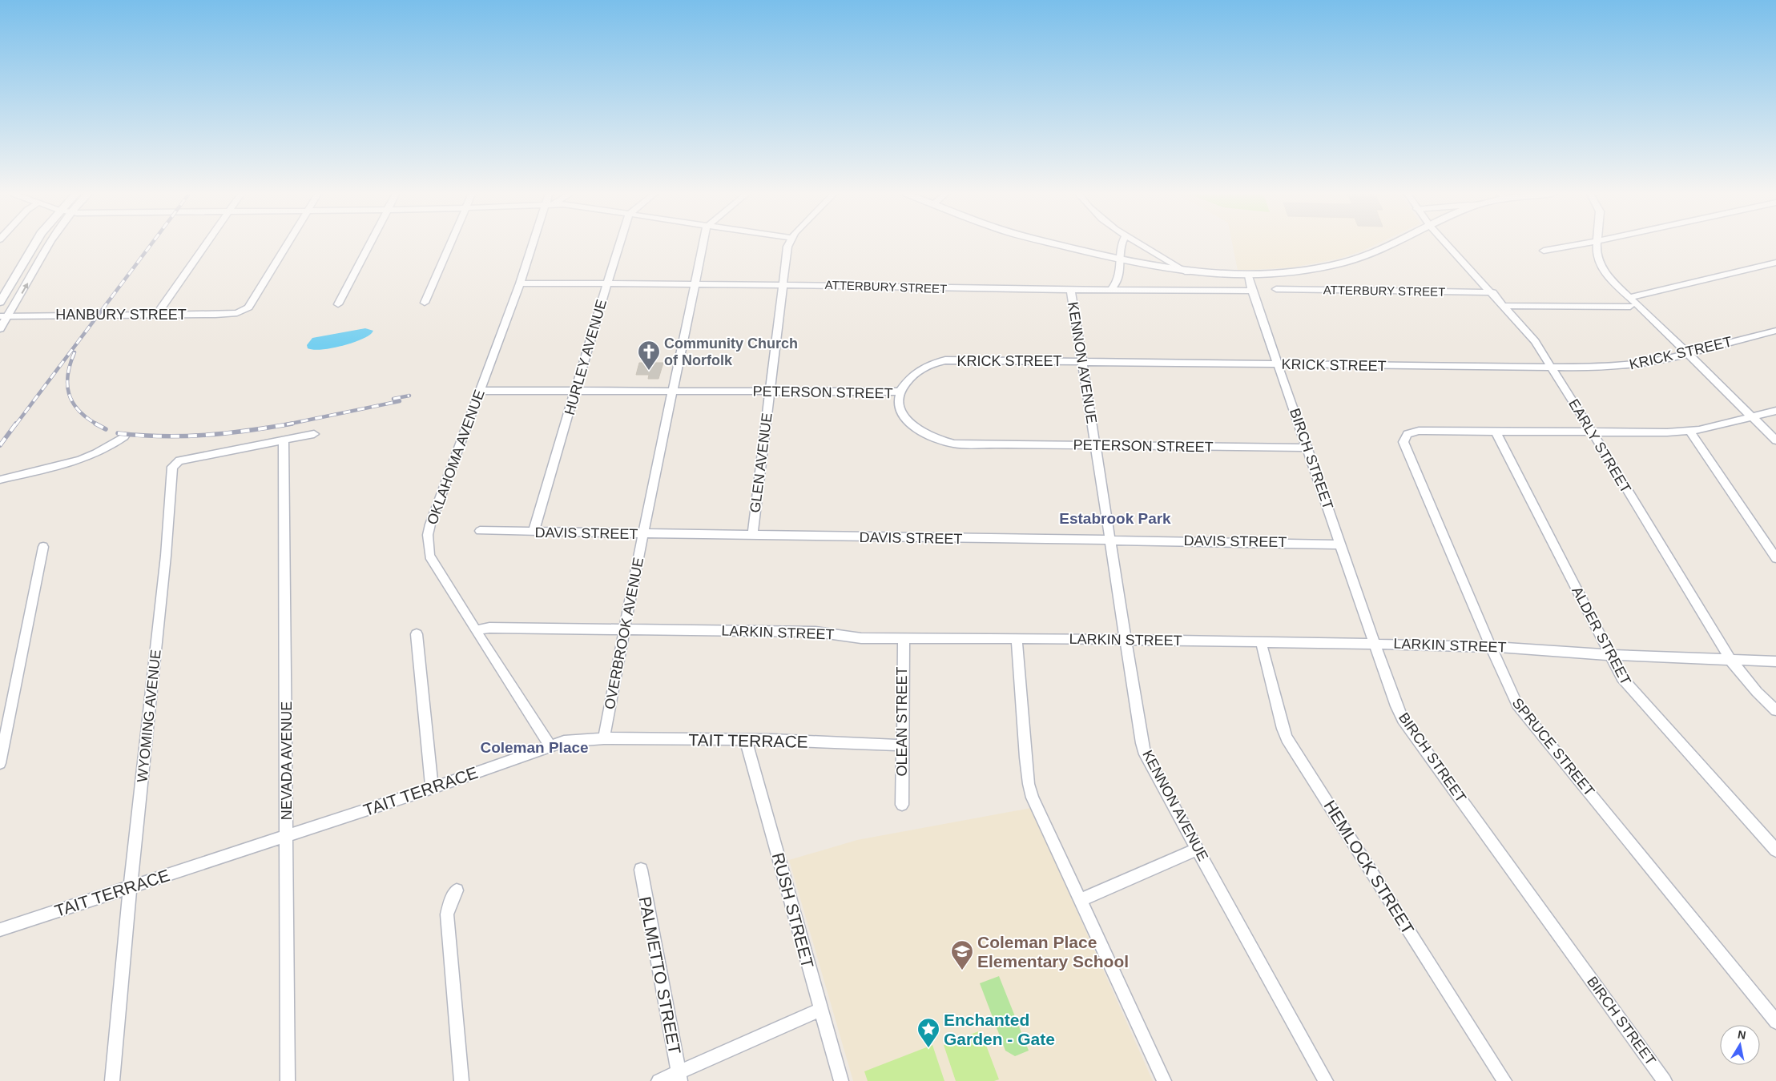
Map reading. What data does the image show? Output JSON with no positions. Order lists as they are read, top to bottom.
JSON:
{
  "streets": {
    "street": [
      "ATTERBURY STREET",
      "HANBURY STREET",
      "KRICK STREET",
      "HURLEY AVENUE",
      "KENNON AVENUE",
      "PETERSON STREET",
      "EARLY STREET",
      "OKLAHOMA AVENUE",
      "BIRCH STREET",
      "GLEN AVENUE",
      "DAVIS STREET",
      "LARKIN STREET",
      "OVERBROOK AVENUE",
      "ALDER STREET",
      "WYOMING AVENUE",
      "OLEAN STREET",
      "TAIT TERRACE",
      "SPRUCE STREET",
      "NEVADA AVENUE",
      "HEMLOCK STREET",
      "RUSH STREET",
      "PALMETTO STREET"
    ]
  },
  "crossings": [
    ["ATTERBURY STREET", "HURLEY AVENUE"],
    ["ATTERBURY STREET", "KENNON AVENUE"],
    ["ATTERBURY STREET", "EARLY STREET"],
    ["ATTERBURY STREET", "OKLAHOMA AVENUE"],
    ["ATTERBURY STREET", "BIRCH STREET"],
    ["ATTERBURY STREET", "GLEN AVENUE"],
    ["ATTERBURY STREET", "OVERBROOK AVENUE"],
    ["KRICK STREET", "KENNON AVENUE"],
    ["KRICK STREET", "PETERSON STREET"],
    ["KRICK STREET", "EARLY STREET"],
    ["KRICK STREET", "BIRCH STREET"],
    ["HURLEY AVENUE", "PETERSON STREET"],
    ["HURLEY AVENUE", "DAVIS STREET"],
    ["KENNON AVENUE", "PETERSON STREET"],
    ["KENNON AVENUE", "DAVIS STREET"],
    ["KENNON AVENUE", "LARKIN STREET"],
    ["PETERSON STREET", "OKLAHOMA AVENUE"],
    ["PETERSON STREET", "BIRCH STREET"],
    ["PETERSON STREET", "GLEN AVENUE"],
    ["PETERSON STREET", "OVERBROOK AVENUE"],
    ["EARLY STREET", "LARKIN STREET"],
    ["OKLAHOMA AVENUE", "LARKIN STREET"],
    ["OKLAHOMA AVENUE", "TAIT TERRACE"],
    ["BIRCH STREET", "DAVIS STREET"],
    ["BIRCH STREET", "LARKIN STREET"],
    ["GLEN AVENUE", "DAVIS STREET"],
    ["DAVIS STREET", "OVERBROOK AVENUE"],
    ["LARKIN STREET", "OVERBROOK AVENUE"],
    ["LARKIN STREET", "ALDER STREET"],
    ["LARKIN STREET", "OLEAN STREET"],
    ["LARKIN STREET", "SPRUCE STREET"],
    ["LARKIN STREET", "HEMLOCK STREET"],
    ["OVERBROOK AVENUE", "TAIT TERRACE"],
    ["ALDER STREET", "SPRUCE STREET"],
    ["WYOMING AVENUE", "TAIT TERRACE"],
    ["WYOMING AVENUE", "NEVADA AVENUE"],
    ["OLEAN STREET", "TAIT TERRACE"],
    ["TAIT TERRACE", "NEVADA AVENUE"],
    ["TAIT TERRACE", "RUSH STREET"]
  ],
  "districts": ["Estabrook Park", "Coleman Place"],
  "places": {
    "church": ["Community Church of Norfolk"],
    "school or university": ["Coleman Place Elementary School"],
    "place": ["Enchanted Garden - Gate"]
  },
  "north": "top"
}
